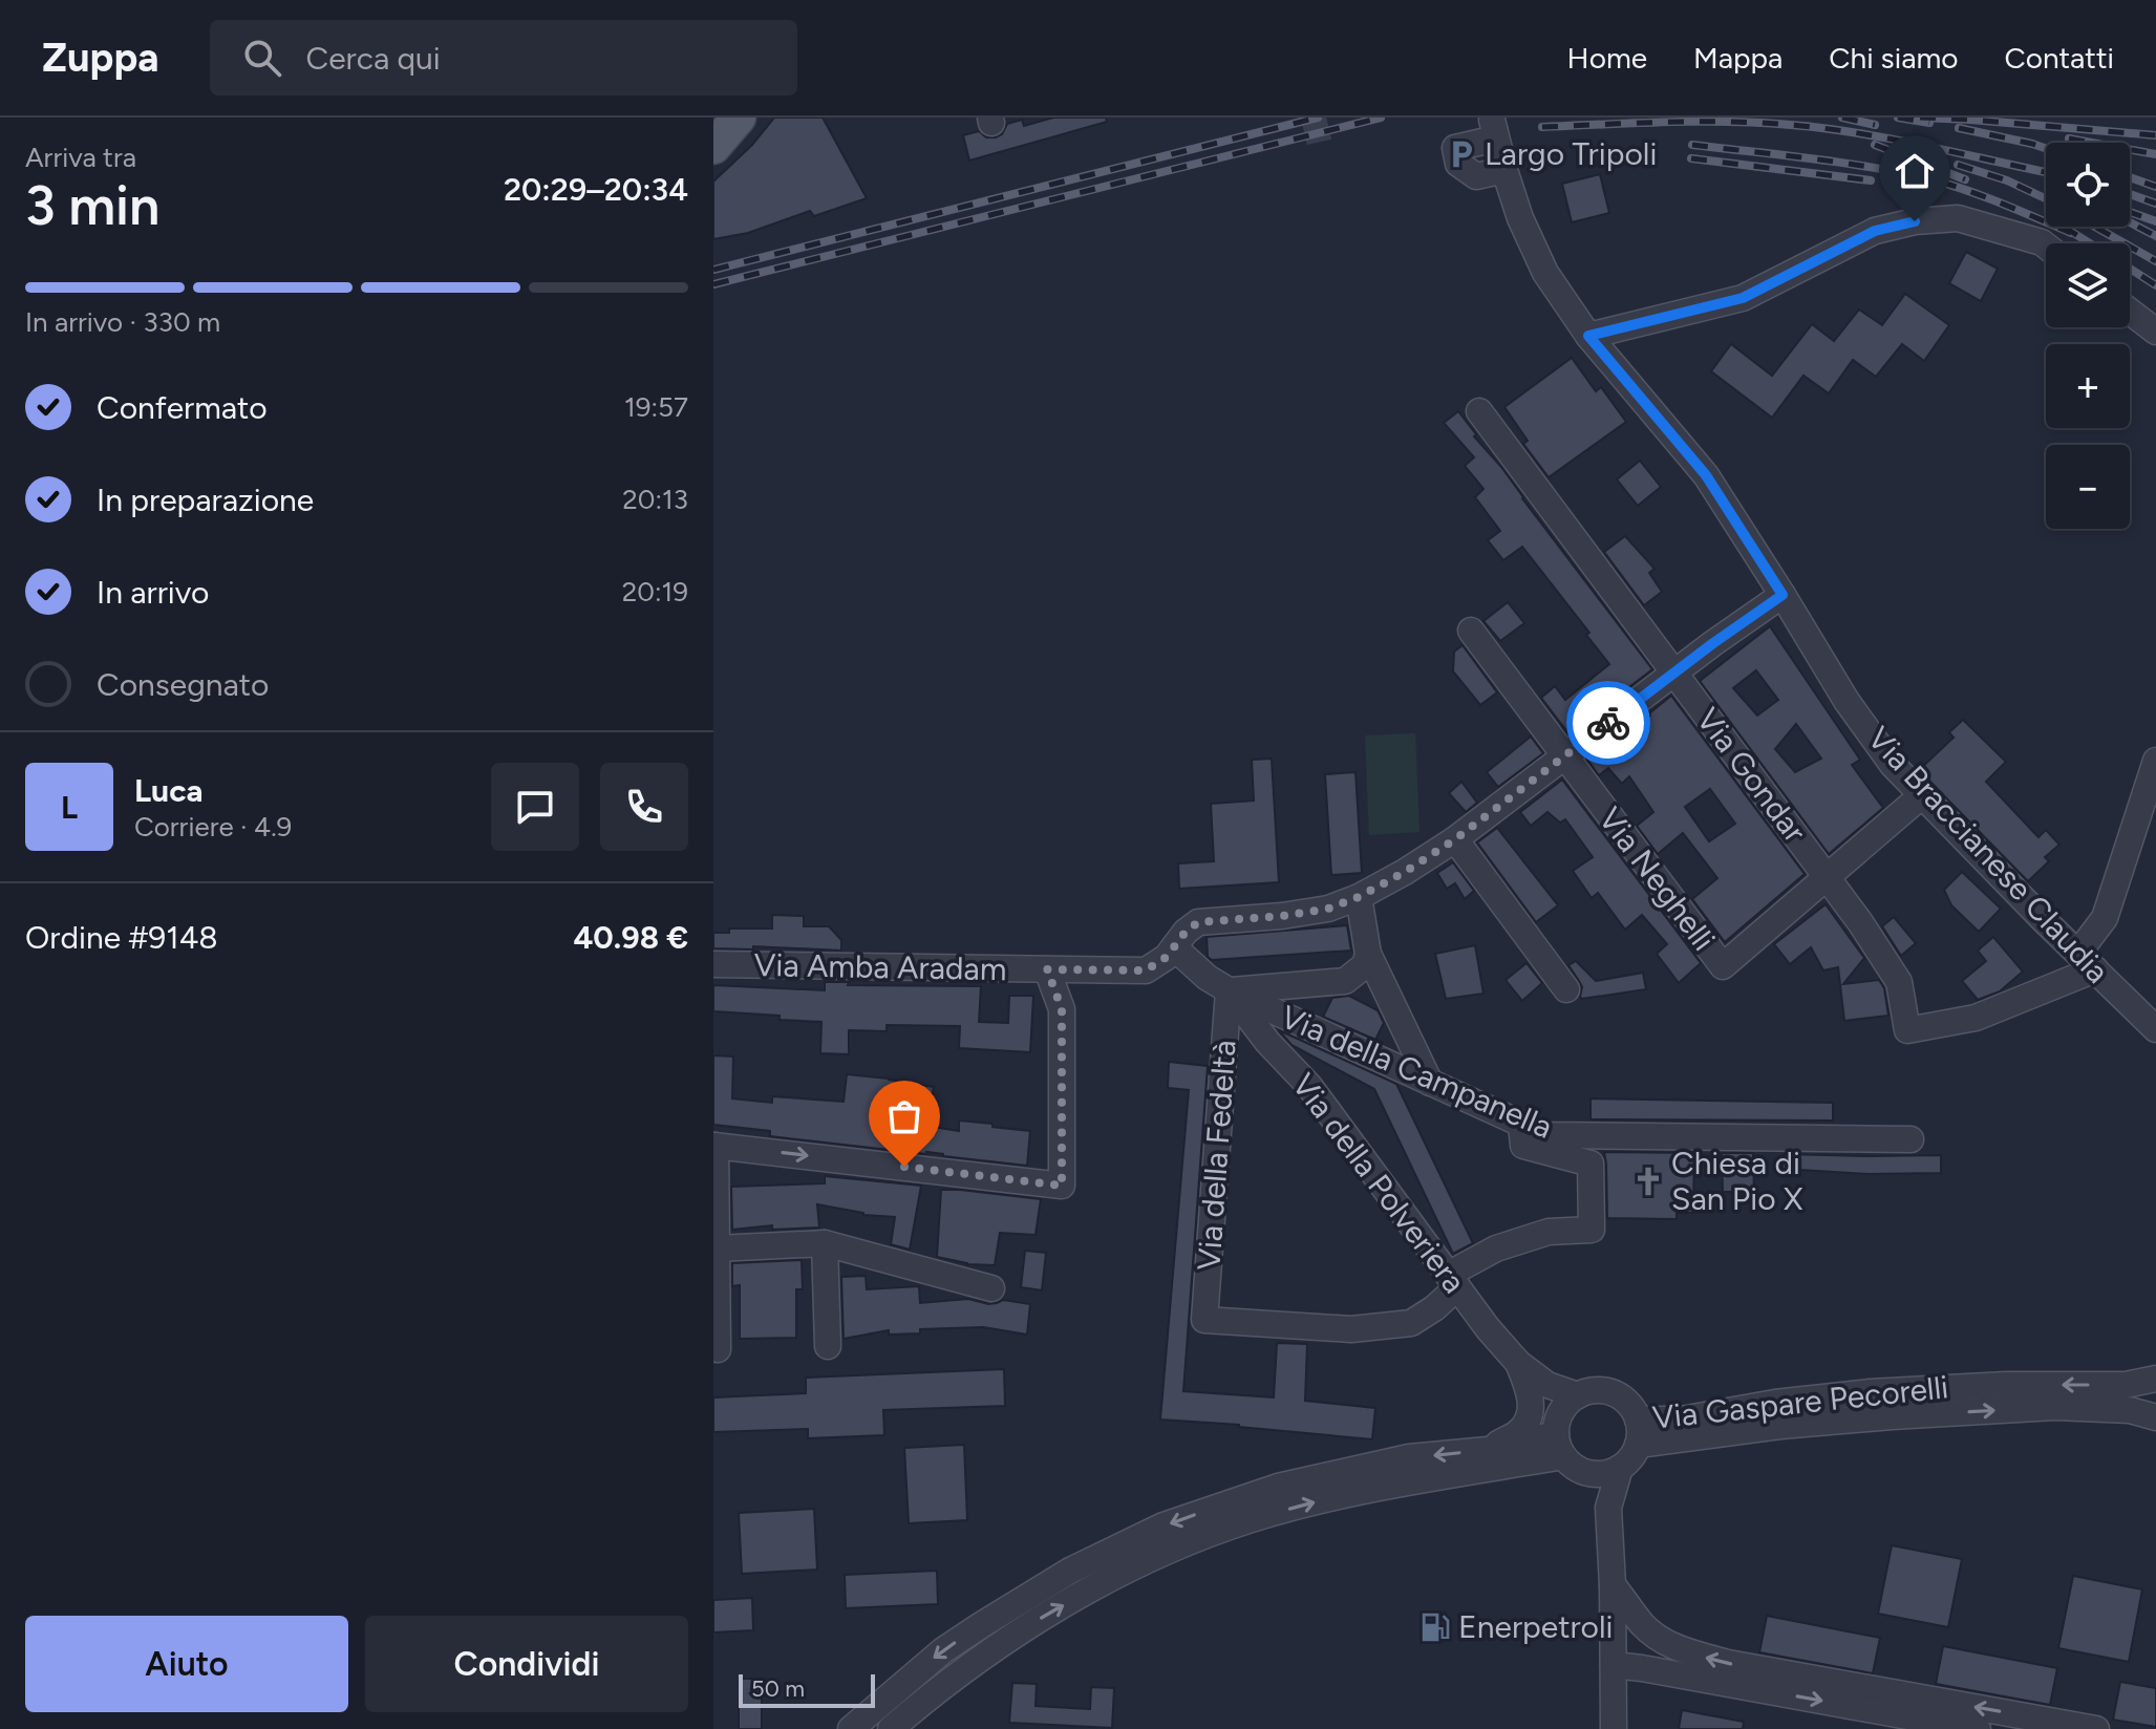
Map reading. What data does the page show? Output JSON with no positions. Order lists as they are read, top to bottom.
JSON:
{
  "streets": {
    "street": [
      "Via Gondar",
      "Via Braccianese Claudia",
      "Via Neghelli",
      "Via Amba Aradam",
      "Via della Campanella",
      "Via della Fedeltà",
      "Via della Polveriera",
      "Via Gaspare Pecorelli"
    ]
  },
  "crossings": [
    ["Via Gondar", "Via Braccianese Claudia"],
    ["Via Gondar", "Via Neghelli"],
    ["Via Gondar", "Via Amba Aradam"],
    ["Via Braccianese Claudia", "Via Amba Aradam"],
    ["Via Neghelli", "Via Amba Aradam"],
    ["Via Amba Aradam", "Via della Polveriera"],
    ["Via della Campanella", "Via della Fedeltà"],
    ["Via della Campanella", "Via della Polveriera"],
    ["Via della Fedeltà", "Via della Polveriera"],
    ["Via della Polveriera", "Via Gaspare Pecorelli"]
  ],
  "places": {
    "parking": ["Largo Tripoli"],
    "church": ["Chiesa di San Pio X"],
    "fuel station": ["Enerpetroli"]
  },
  "scale_bar": "50 m",
  "page": {
    "header": "Zuppa",
    "search": "Cerca qui",
    "nav": [
      "Home",
      "Mappa",
      "Chi siamo",
      "Contatti"
    ],
    "heading": ["3 min", "Arriva tra", "20:29–20:34"],
    "panel": [
      "Luca",
      "Corriere · 4.9",
      "Ordine #9148",
      "40.98 €"
    ],
    "map_buttons": ["+", "−"],
    "bar": "In arrivo · 330 m",
    "list": [
      ["Confermato", "19:57"],
      ["In preparazione", "20:13"],
      ["In arrivo", "20:19"],
      "Consegnato"
    ],
    "round": "L",
    "buttons": ["Aiuto", "Condividi"],
    "scale": "50 m"
  }
}
